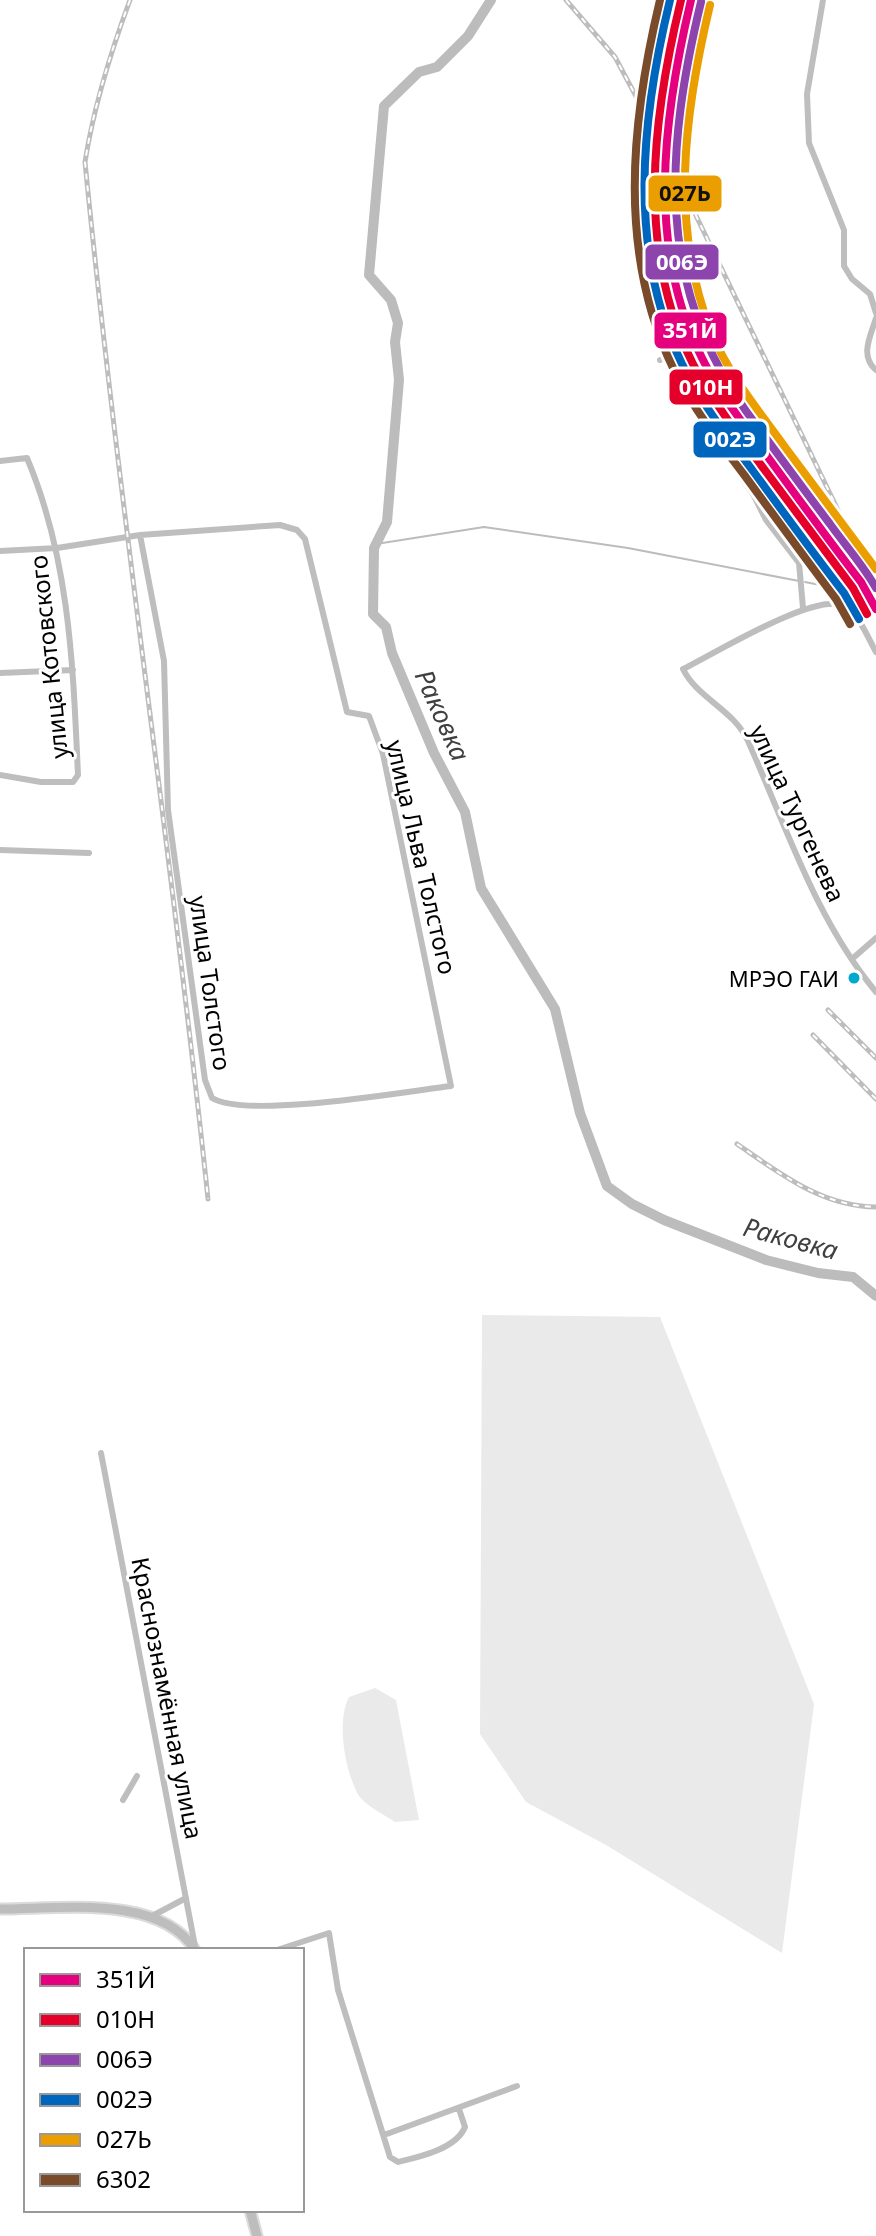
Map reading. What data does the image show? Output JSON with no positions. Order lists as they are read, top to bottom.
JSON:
{
  "streets": {
    "highway": ["Краснознамённая улица"],
    "street": [
      "улица Котовского",
      "улица Тургенева",
      "улица Льва Толстого",
      "улица Толстого"
    ]
  },
  "crossings": [
    ["улица Котовского", "улица Льва Толстого"],
    ["улица Льва Толстого", "улица Толстого"]
  ],
  "water": ["Раковка"],
  "places": ["МРЭО ГАИ"],
  "lines": [
    "transit line 351Й",
    "transit line 010Н",
    "transit line 002Э",
    "transit line 6302",
    "transit line 006Э",
    "transit line 027Ь"
  ],
  "legend": [
    "351Й",
    "010Н",
    "006Э",
    "002Э",
    "027Ь",
    "6302"
  ]
}
